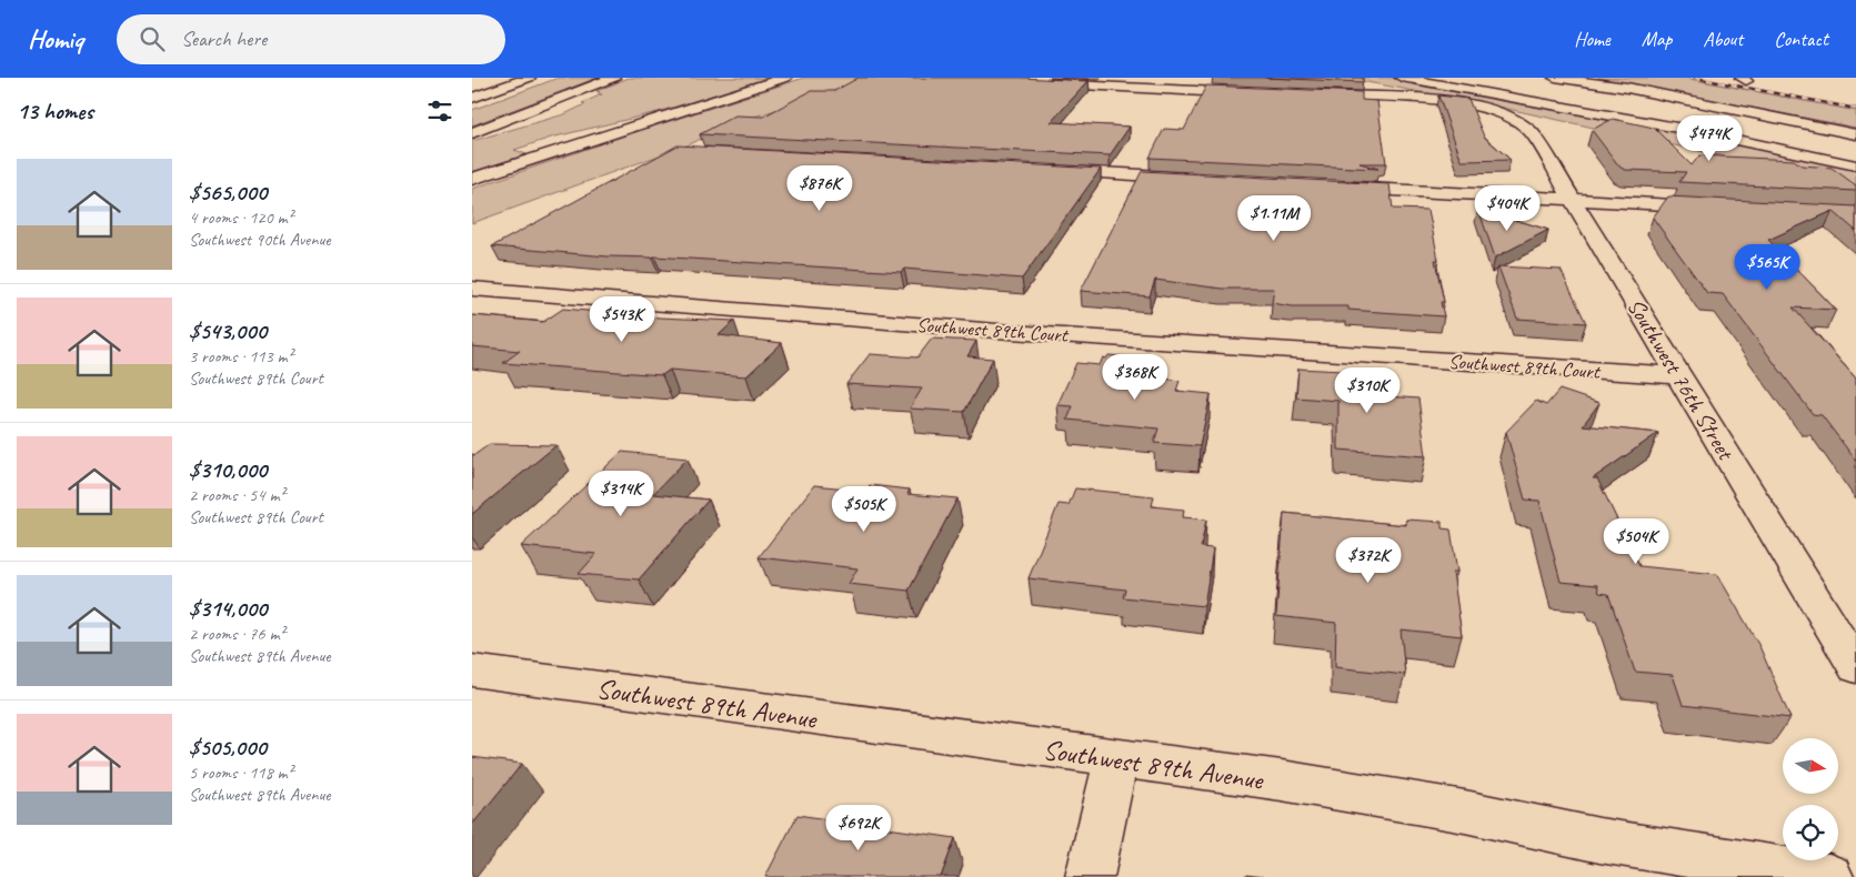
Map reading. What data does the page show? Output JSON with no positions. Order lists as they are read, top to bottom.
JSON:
{
  "streets": {
    "main road": ["Southwest 89th Court", "Southwest 76th Street", "Southwest 89th Avenue"]
  },
  "crossings": [
    ["Southwest 89th Court", "Southwest 76th Street"]
  ],
  "north": "right",
  "page": {
    "header": "Homiq",
    "search": "Search here",
    "nav": [
      "Home",
      "Map",
      "About",
      "Contact"
    ],
    "heading": "13 homes",
    "price": [
      "$474K",
      "$876K",
      "$404K",
      "$1.11M",
      "$565K",
      "$543K",
      "$368K",
      "$310K",
      "$314K",
      "$505K",
      "$504K",
      "$372K",
      "$692K"
    ],
    "list": [
      {
        "name": "$565,000",
        "note": "4 rooms · 120 m² · Southwest 90th Avenue"
      },
      {
        "name": "$543,000",
        "note": "3 rooms · 113 m² · Southwest 89th Court"
      },
      {
        "name": "$310,000",
        "note": "2 rooms · 54 m² · Southwest 89th Court"
      },
      {
        "name": "$314,000",
        "note": "2 rooms · 76 m² · Southwest 89th Avenue"
      },
      {
        "name": "$505,000",
        "note": "5 rooms · 118 m² · Southwest 89th Avenue"
      }
    ]
  }
}
